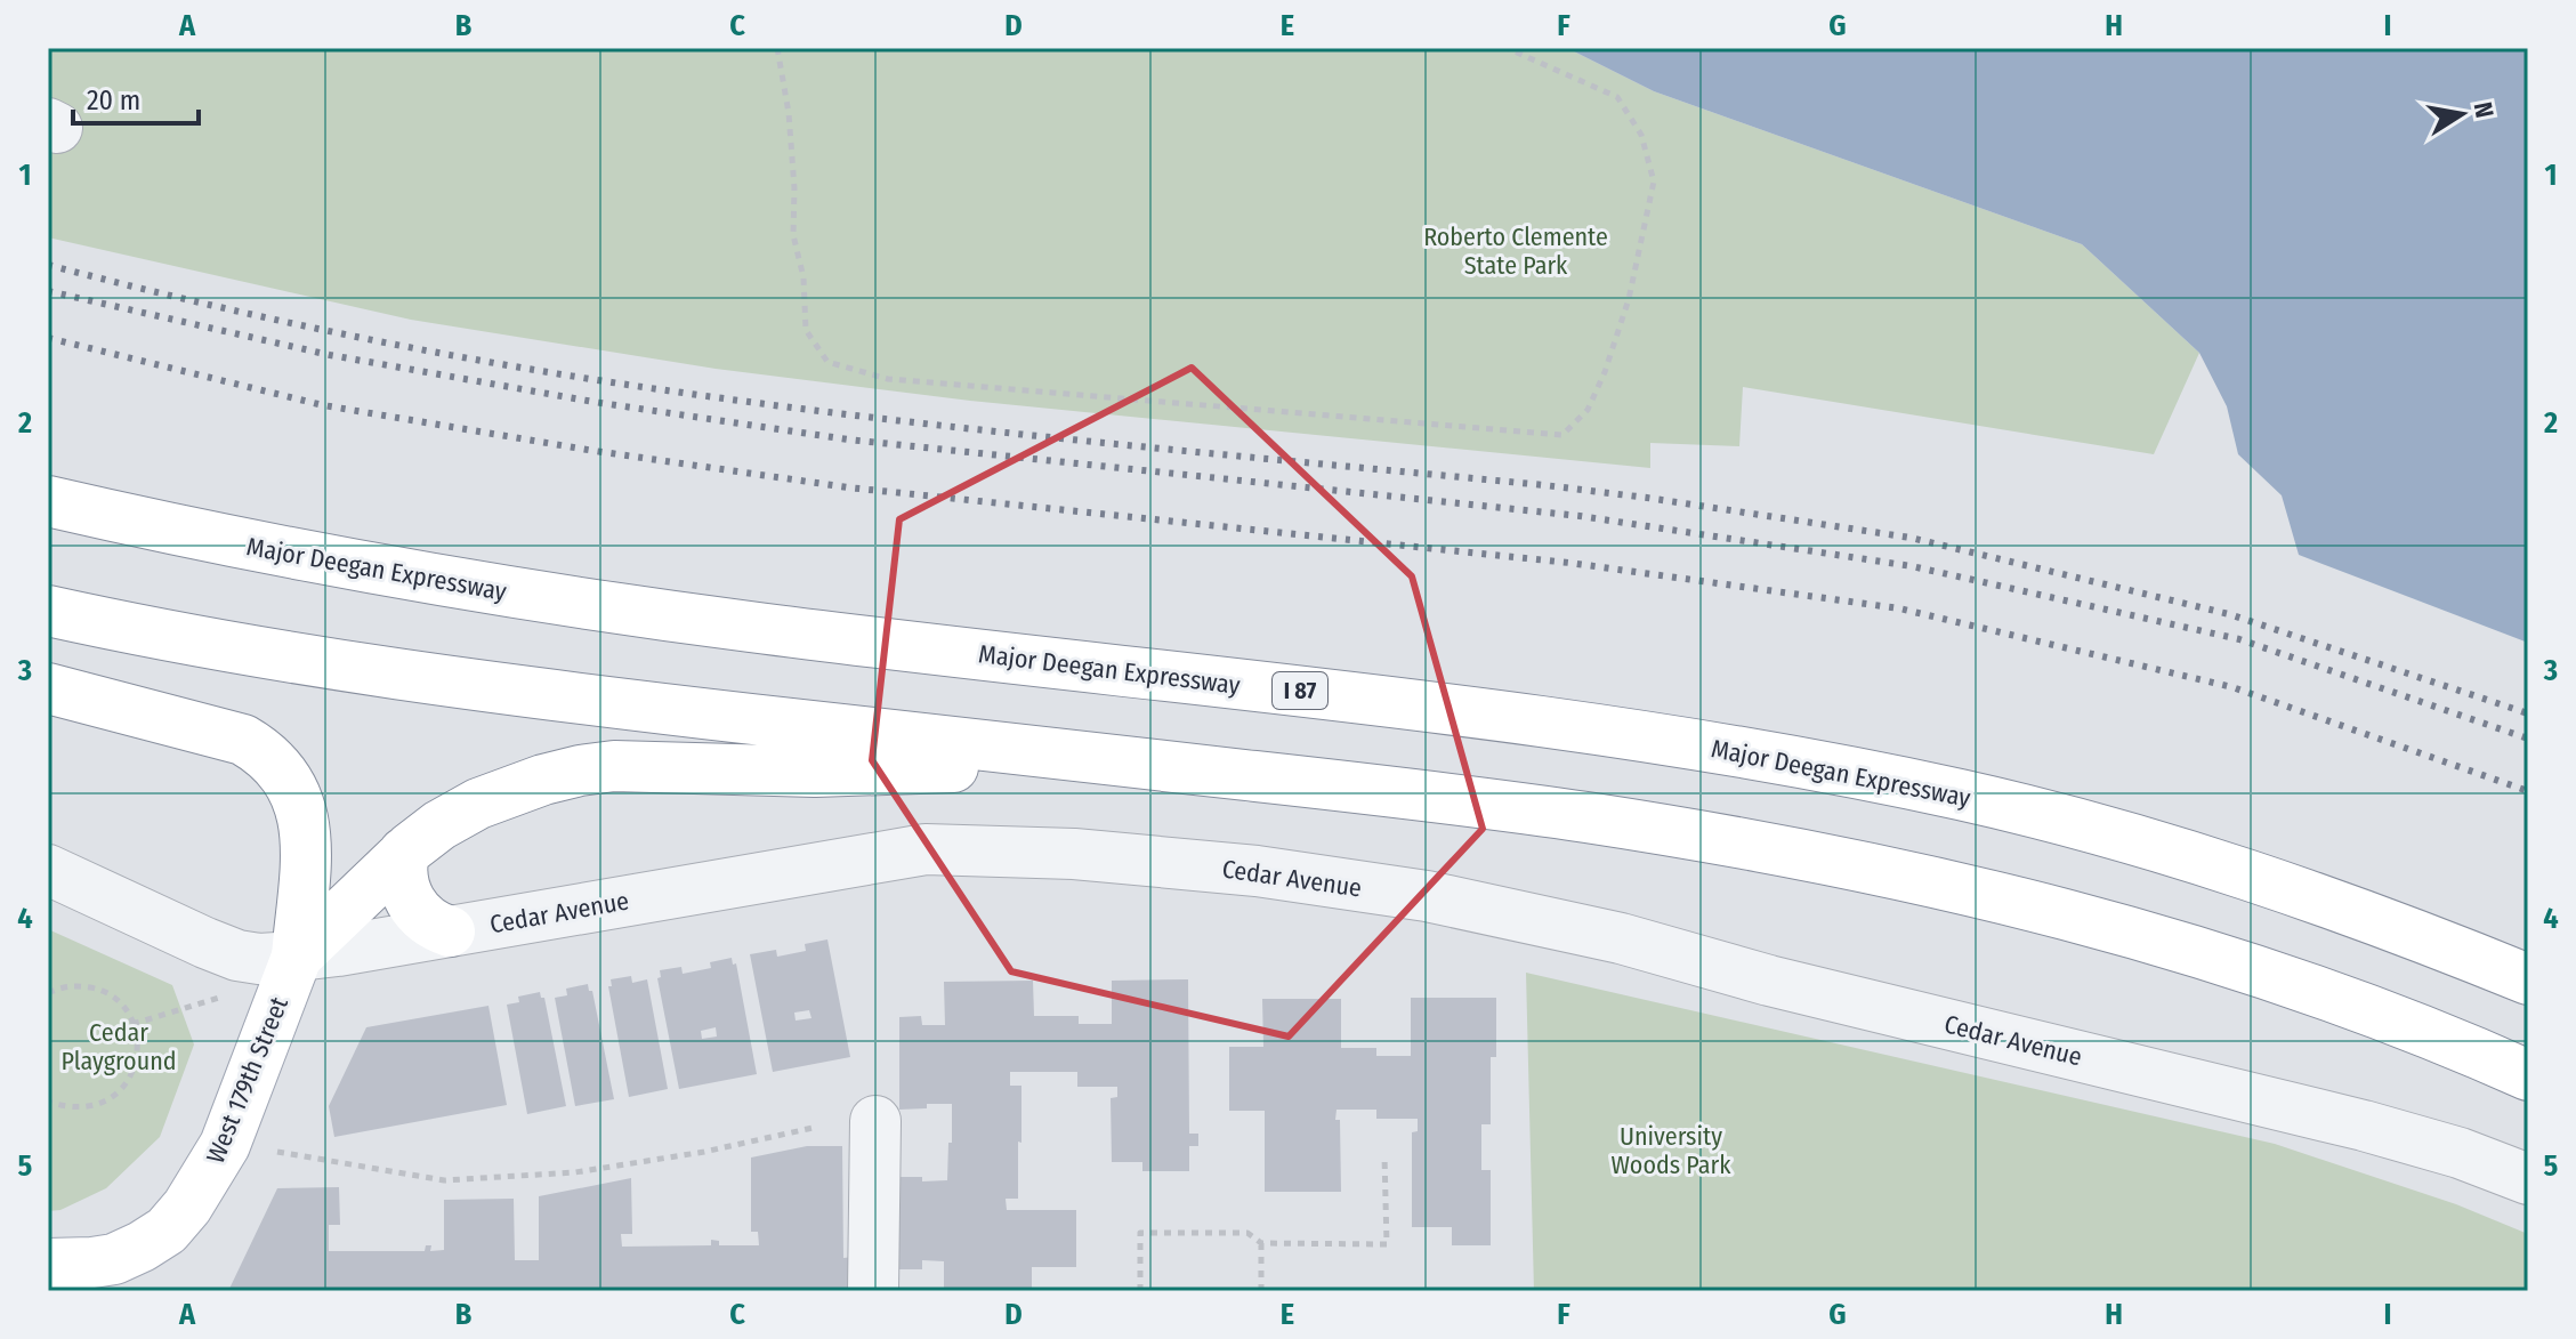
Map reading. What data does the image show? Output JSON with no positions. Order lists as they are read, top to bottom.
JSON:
{
  "streets": {
    "main road": ["Major Deegan Expressway", "I 87", "West 179th Street"],
    "street": ["Cedar Avenue"]
  },
  "crossings": [
    ["Cedar Avenue", "West 179th Street"]
  ],
  "parks": ["Roberto Clemente State Park", "Cedar Playground", "University Woods Park"],
  "scale_bar": "20 m",
  "north": "right",
  "grid": {
    "columns": [
      "A",
      "B",
      "C",
      "D",
      "E",
      "F",
      "G",
      "H",
      "I"
    ],
    "rows": [
      "1",
      "2",
      "3",
      "4",
      "5"
    ]
  }
}
